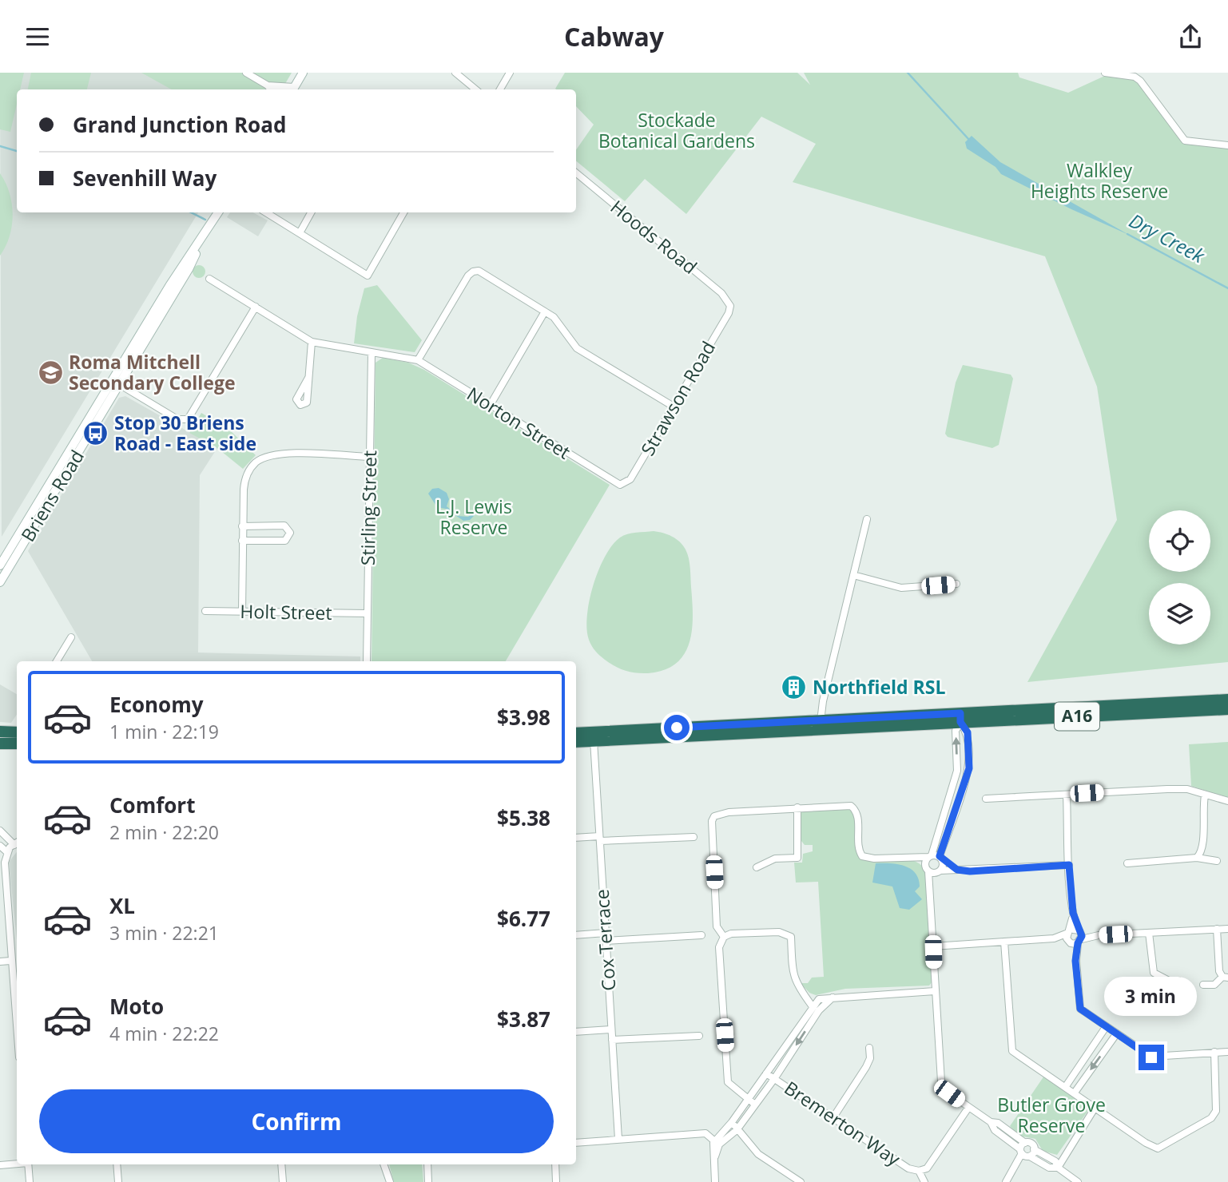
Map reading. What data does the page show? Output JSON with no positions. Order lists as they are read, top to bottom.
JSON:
{
  "streets": {
    "highway": ["A16"],
    "main road": ["Briens Road"],
    "street": [
      "Hoods Road",
      "Strawson Road",
      "Norton Street",
      "Stirling Street",
      "Holt Street",
      "Cox Terrace",
      "Bremerton Way"
    ]
  },
  "crossings": [
    ["Hoods Road", "Strawson Road"],
    ["Strawson Road", "Norton Street"],
    ["Stirling Street", "Holt Street"],
    ["A16", "Cox Terrace"]
  ],
  "water": ["Dry Creek"],
  "parks": [
    "Stockade Botanical Gardens",
    "Walkley Heights Reserve",
    "L.J. Lewis Reserve",
    "Butler Grove Reserve"
  ],
  "places": {
    "school or university": ["Roma Mitchell Secondary College"],
    "bus stop": ["Stop 30 Briens Road - East side"],
    "building": ["Northfield RSL"]
  },
  "page": {
    "header": "Cabway",
    "banner": ["Grand Junction Road", "Sevenhill Way"],
    "list": [
      {
        "name": "Economy",
        "note": "1 min · 22:19",
        "value": "$3.98"
      },
      {
        "name": "Comfort",
        "note": "2 min · 22:20",
        "value": "$5.38"
      },
      {
        "name": "XL",
        "note": "3 min · 22:21",
        "value": "$6.77"
      },
      {
        "name": "Moto",
        "note": "4 min · 22:22",
        "value": "$3.87"
      }
    ],
    "bubble": "3 min",
    "buttons": "Confirm"
  }
}
